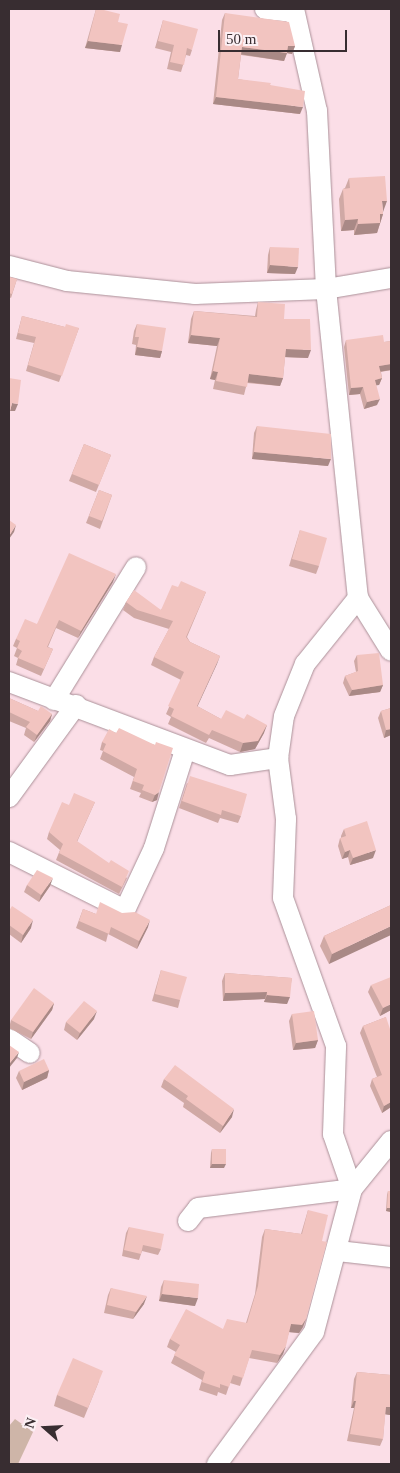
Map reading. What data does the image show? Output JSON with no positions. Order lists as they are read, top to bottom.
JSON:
{
  "scale_bar": "50 m",
  "north": "left"
}
